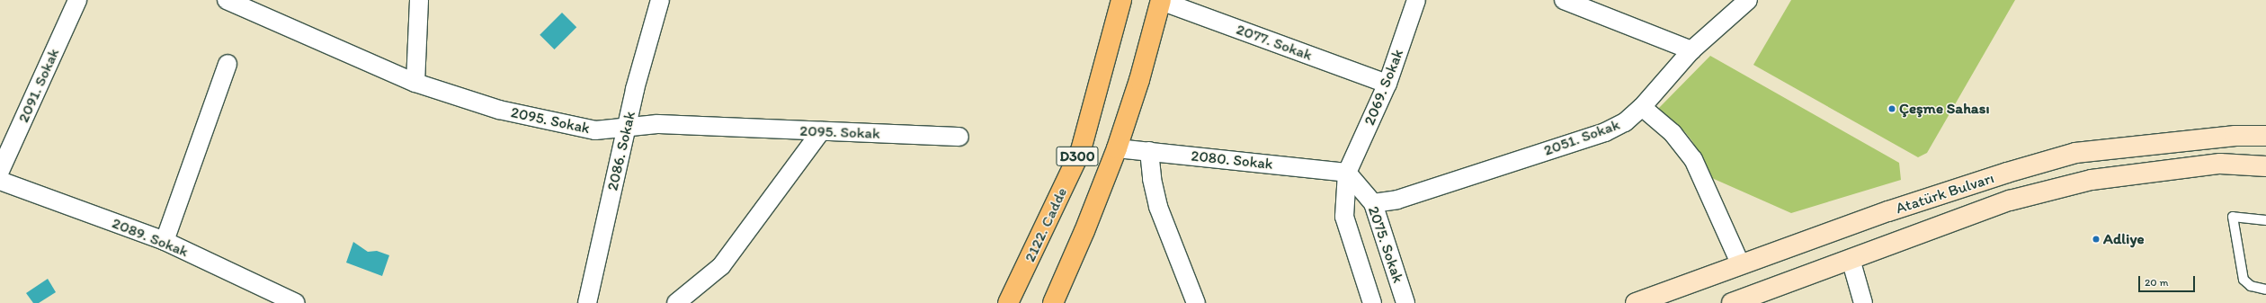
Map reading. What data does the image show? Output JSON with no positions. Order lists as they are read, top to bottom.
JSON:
{
  "streets": {
    "highway": ["D300", "2122. Cadde"],
    "main road": ["Atatürk Bulvarı"],
    "street": [
      "2077. Sokak",
      "2091. Sokak",
      "2069. Sokak",
      "2095. Sokak",
      "2051. Sokak",
      "2086. Sokak",
      "2080. Sokak",
      "2089. Sokak",
      "2075. Sokak"
    ]
  },
  "crossings": [
    ["2077. Sokak", "2069. Sokak"],
    ["2077. Sokak", "D300"],
    ["2069. Sokak", "2080. Sokak"],
    ["2069. Sokak", "2075. Sokak"],
    ["2095. Sokak", "2086. Sokak"],
    ["2051. Sokak", "2075. Sokak"],
    ["D300", "2080. Sokak"],
    ["2080. Sokak", "2075. Sokak"]
  ],
  "places": ["Çeşme Sahası", "Adliye"],
  "scale_bar": "20 m"
}
